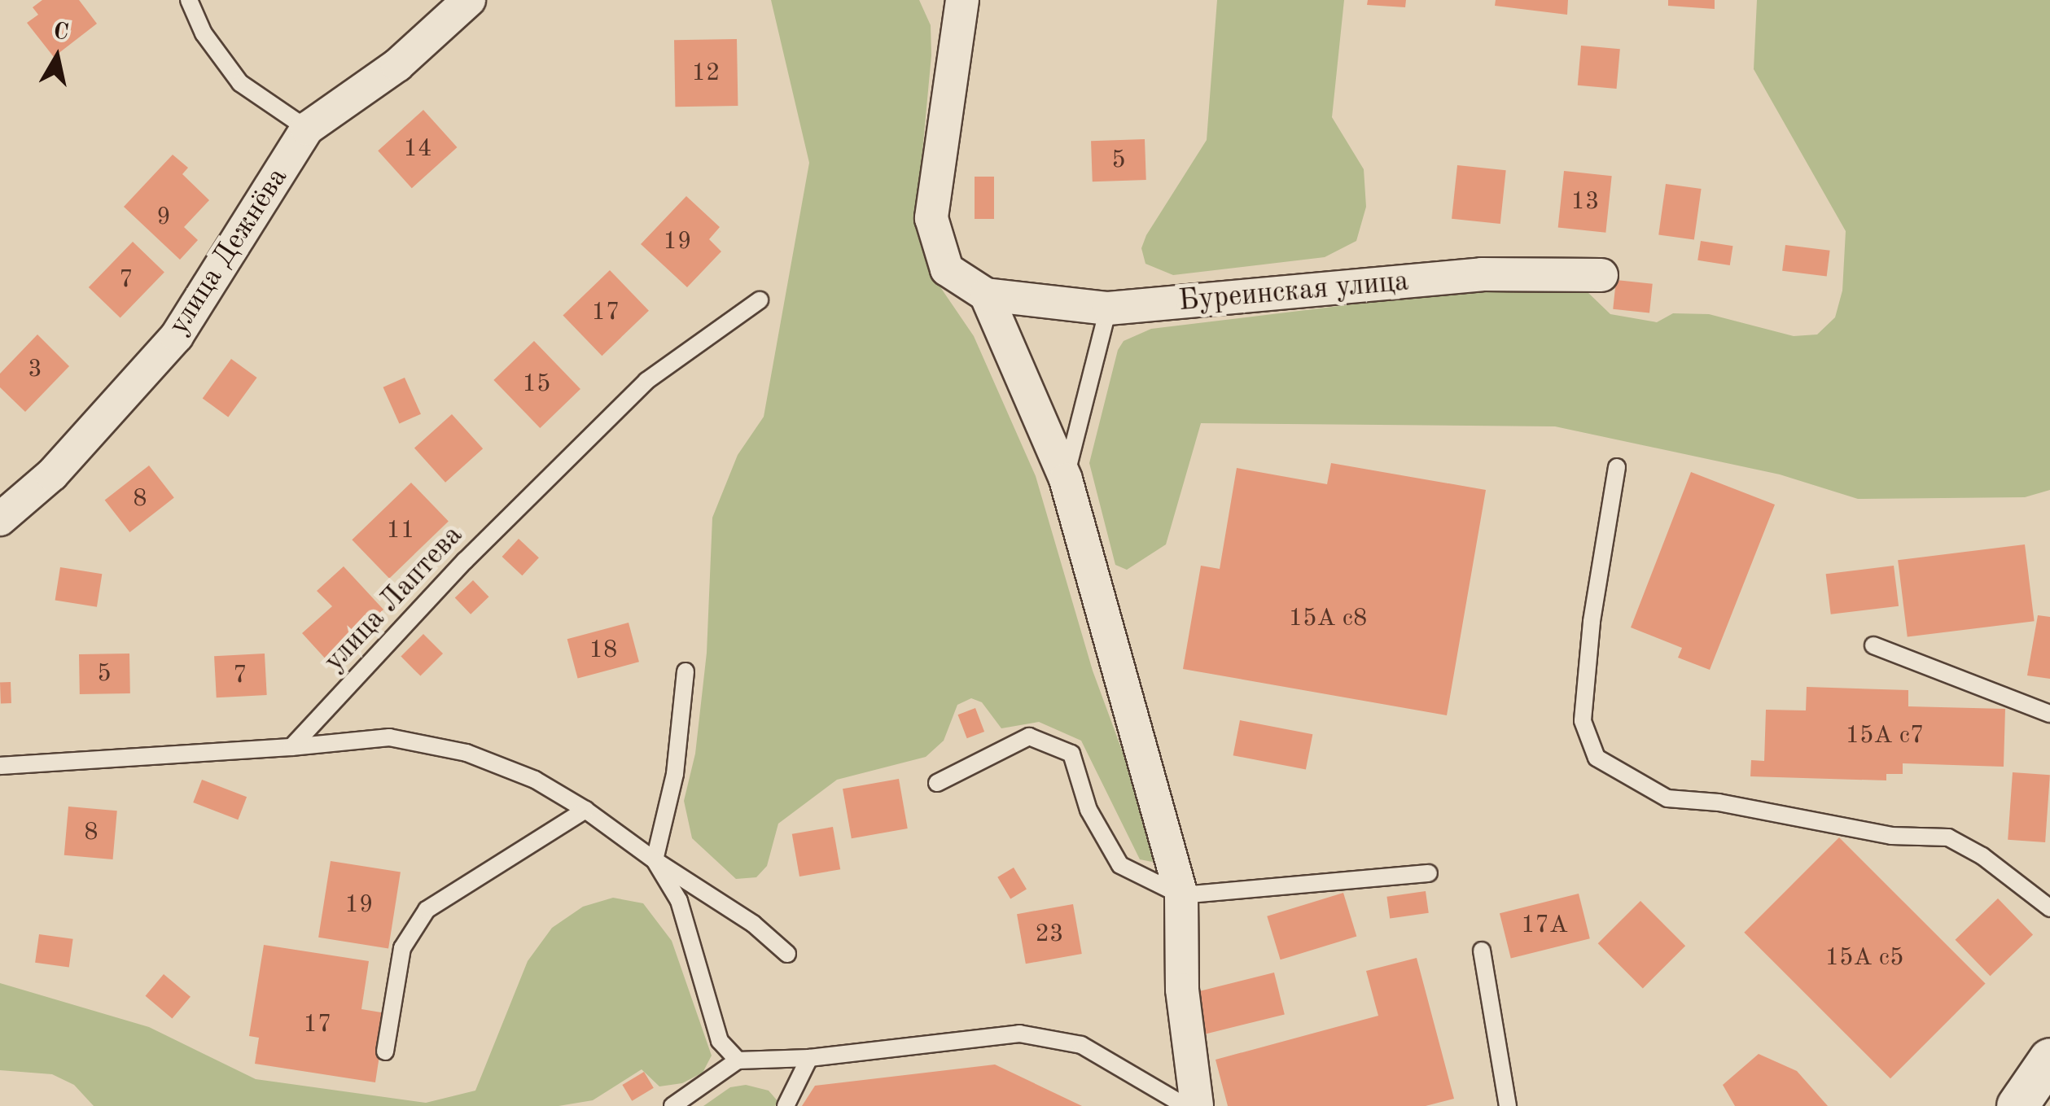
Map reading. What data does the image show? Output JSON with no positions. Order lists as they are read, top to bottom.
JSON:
{
  "streets": {
    "street": ["улица Дежнёва", "Буреинская улица"],
    "lane": ["улица Лаптева"]
  },
  "house_numbers": [
    "12",
    "14",
    "5",
    "13",
    "9",
    "19",
    "7",
    "17",
    "3",
    "15",
    "8",
    "11",
    "15А с8",
    "18",
    "5",
    "7",
    "15А с7",
    "8",
    "19",
    "17А",
    "23",
    "15А с5",
    "17"
  ],
  "north": "top"
}
